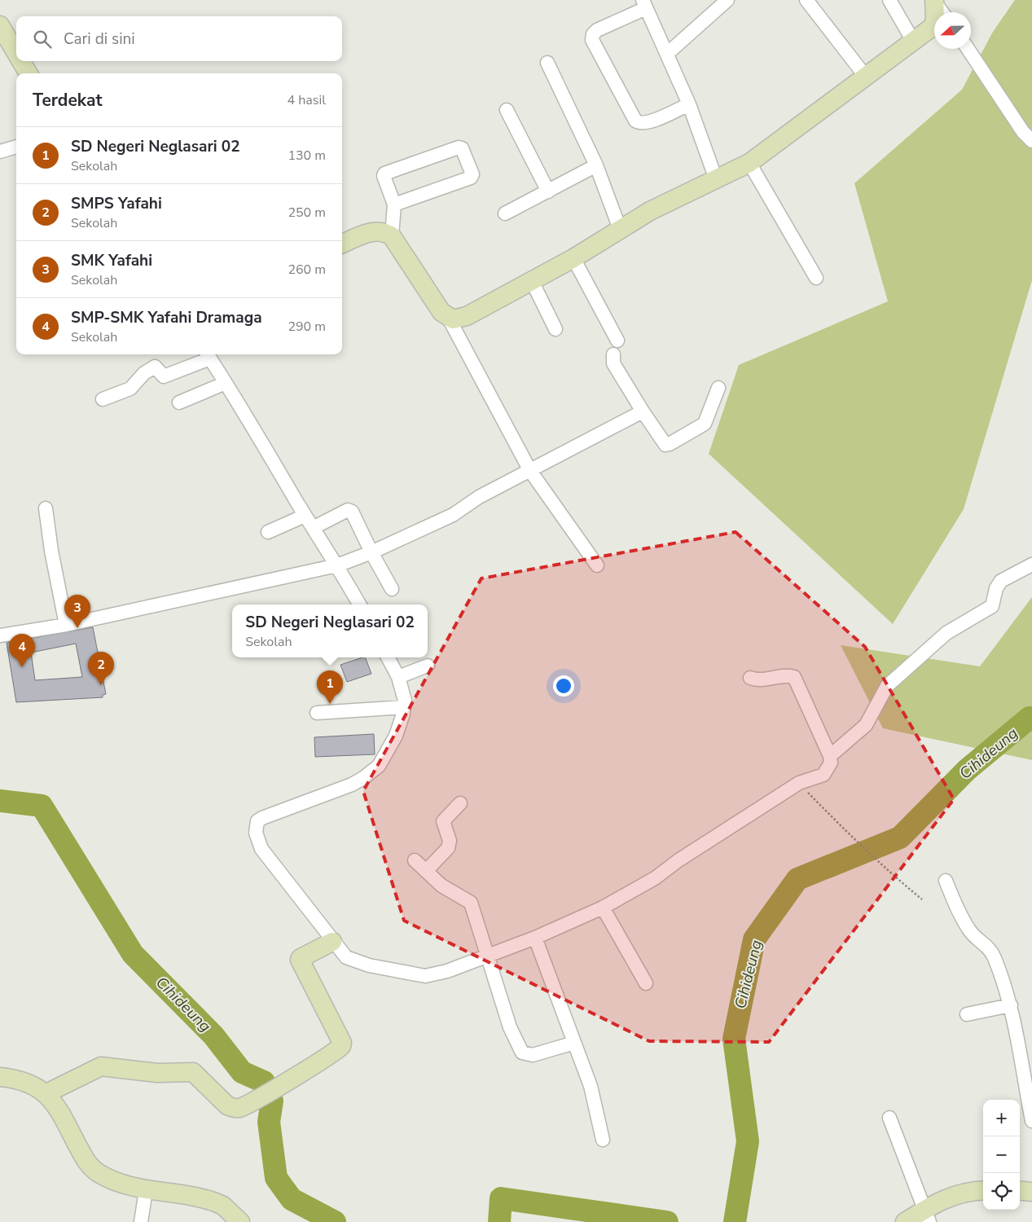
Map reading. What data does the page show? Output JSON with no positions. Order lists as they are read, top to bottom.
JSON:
{
  "water": ["Cihideung"],
  "north": "left",
  "page": {
    "search": "Cari di sini",
    "heading": ["Terdekat", "4 hasil"],
    "list": [
      {
        "mark": "1",
        "name": "SD Negeri Neglasari 02",
        "note": "Sekolah",
        "value": "130 m"
      },
      {
        "mark": "2",
        "name": "SMPS Yafahi",
        "note": "Sekolah",
        "value": "250 m"
      },
      {
        "mark": "3",
        "name": "SMK Yafahi",
        "note": "Sekolah",
        "value": "260 m"
      },
      {
        "mark": "4",
        "name": "SMP-SMK Yafahi Dramaga",
        "note": "Sekolah",
        "value": "290 m"
      }
    ],
    "pins": [
      "3",
      "4",
      "2",
      "1"
    ],
    "popup": ["SD Negeri Neglasari 02", "Sekolah"],
    "map_buttons": ["+", "−"]
  }
}
